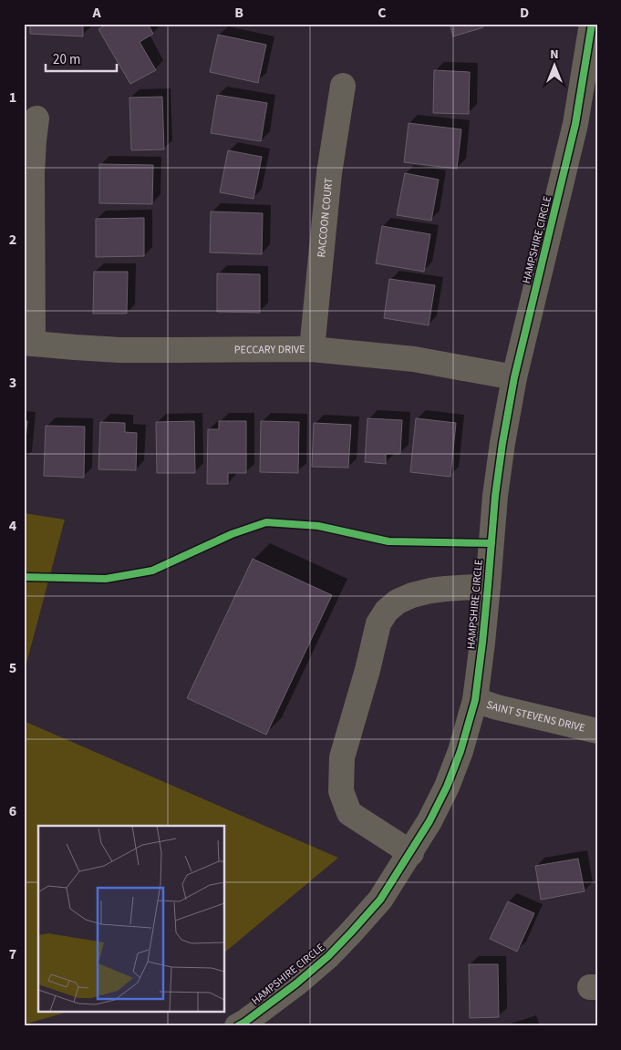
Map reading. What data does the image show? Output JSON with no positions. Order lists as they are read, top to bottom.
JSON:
{
  "streets": {
    "street": [
      "RACCOON COURT",
      "HAMPSHIRE CIRCLE",
      "PECCARY DRIVE",
      "SAINT STEVENS DRIVE"
    ]
  },
  "crossings": [
    ["RACCOON COURT", "PECCARY DRIVE"],
    ["HAMPSHIRE CIRCLE", "PECCARY DRIVE"],
    ["HAMPSHIRE CIRCLE", "SAINT STEVENS DRIVE"]
  ],
  "scale_bar": "20 m",
  "north": "top",
  "grid": {
    "columns": [
      "A",
      "B",
      "C",
      "D"
    ],
    "rows": [
      "1",
      "2",
      "3",
      "4",
      "5",
      "6",
      "7"
    ]
  }
}
